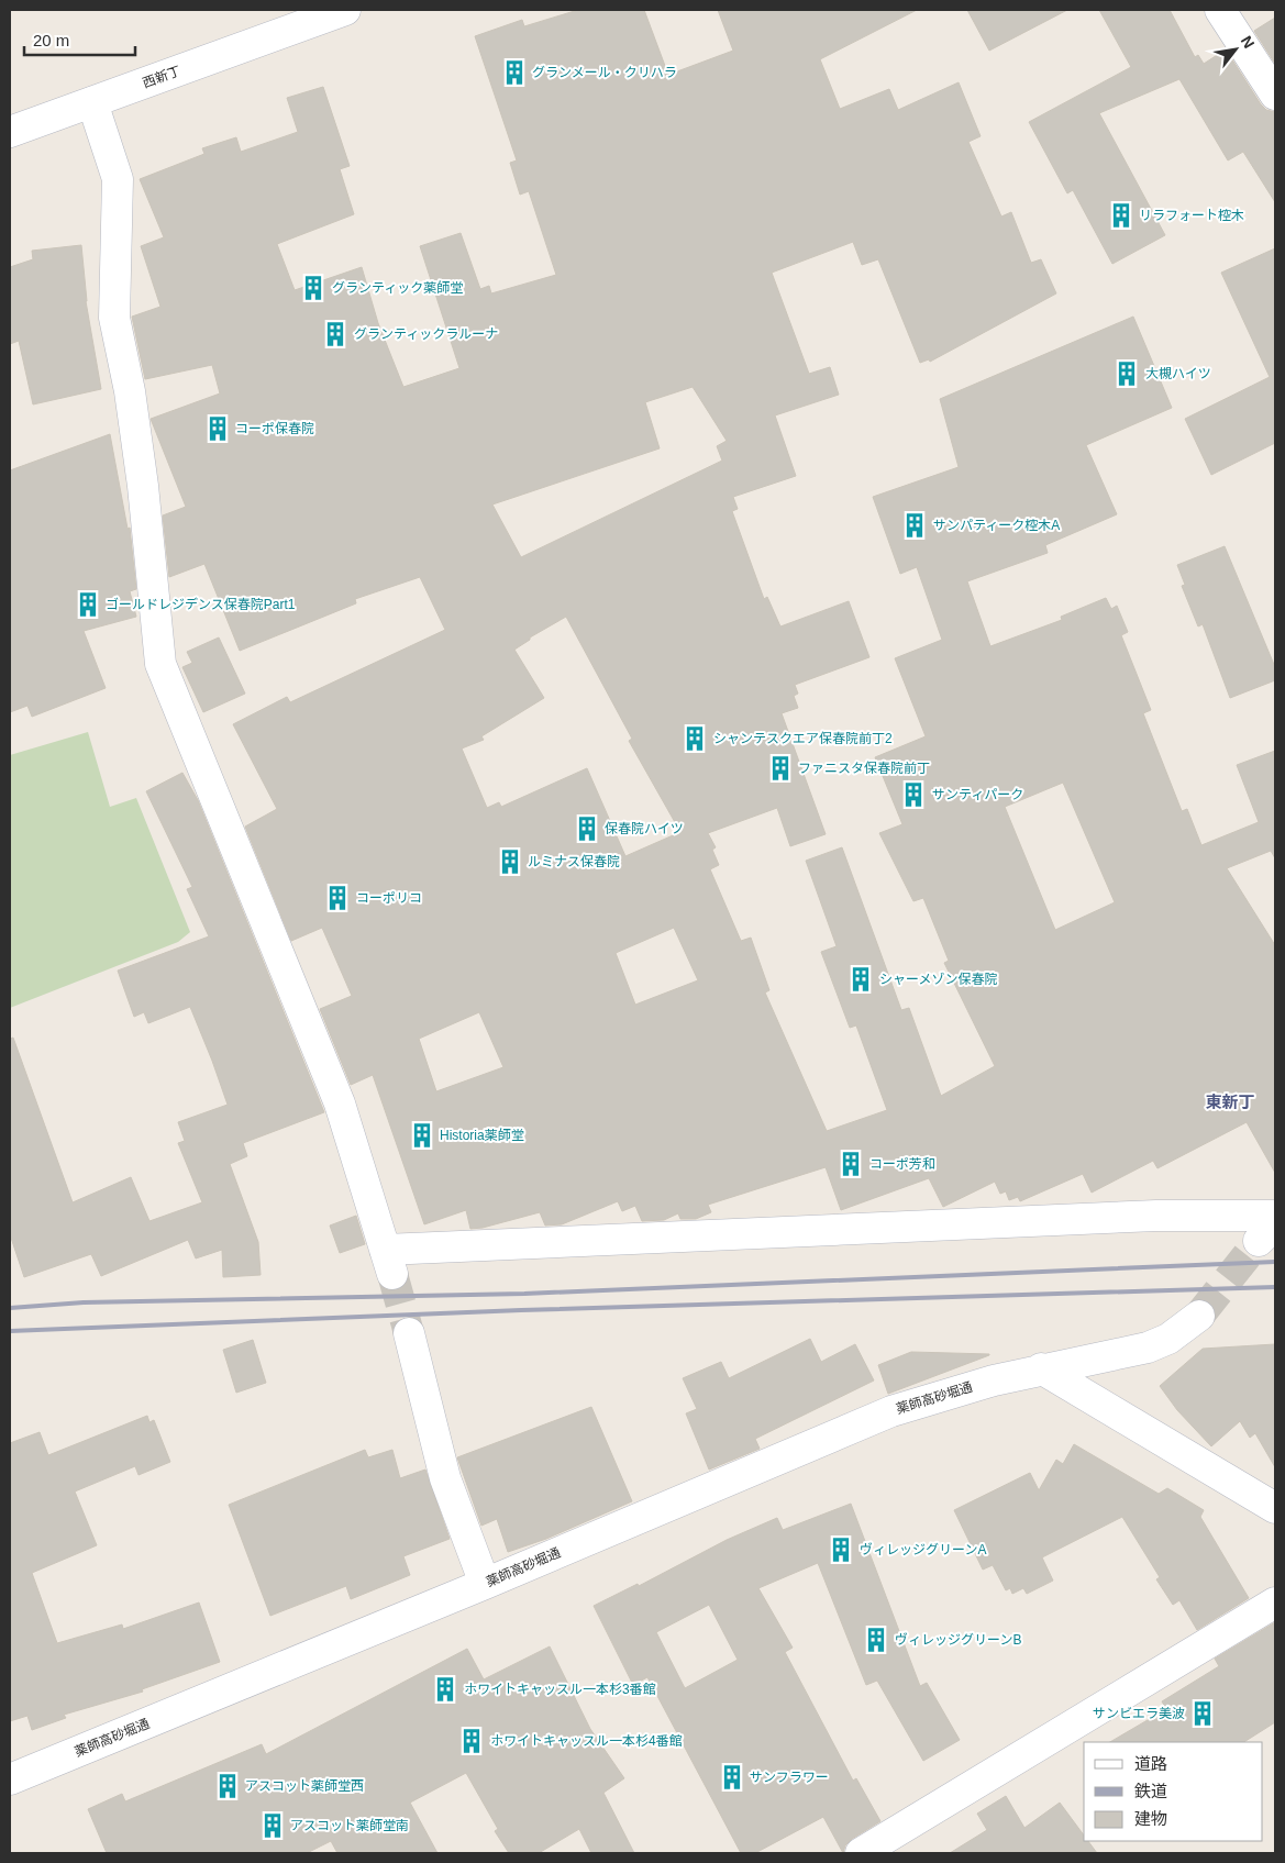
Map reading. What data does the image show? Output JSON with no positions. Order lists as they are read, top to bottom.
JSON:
{
  "streets": {
    "street": ["西新丁", "薬師高砂堀通"]
  },
  "districts": ["東新丁"],
  "places": {
    "building": [
      "グランメール・クリハラ",
      "リラフォート椌木",
      "グランティック薬師堂",
      "グランティックラルーナ",
      "大槻ハイツ",
      "コーポ保春院",
      "サンパティーク椌木A",
      "ゴールドレジデンス保春院Part1",
      "シャンテスクエア保春院前丁2",
      "ファニスタ保春院前丁",
      "サンティパーク",
      "保春院ハイツ",
      "ルミナス保春院",
      "コーポリコ",
      "シャーメゾン保春院",
      "Historia薬師堂",
      "コーポ芳和",
      "ヴィレッジグリーンA",
      "ヴィレッジグリーンB",
      "ホワイトキャッスル一本杉3番館",
      "サンビエラ美波",
      "ホワイトキャッスル一本杉4番館",
      "サンフラワー",
      "アスコット薬師堂西",
      "アスコット薬師堂南"
    ]
  },
  "legend": ["道路", "鉄道", "建物"],
  "scale_bar": "20 m",
  "north": "top right"
}
